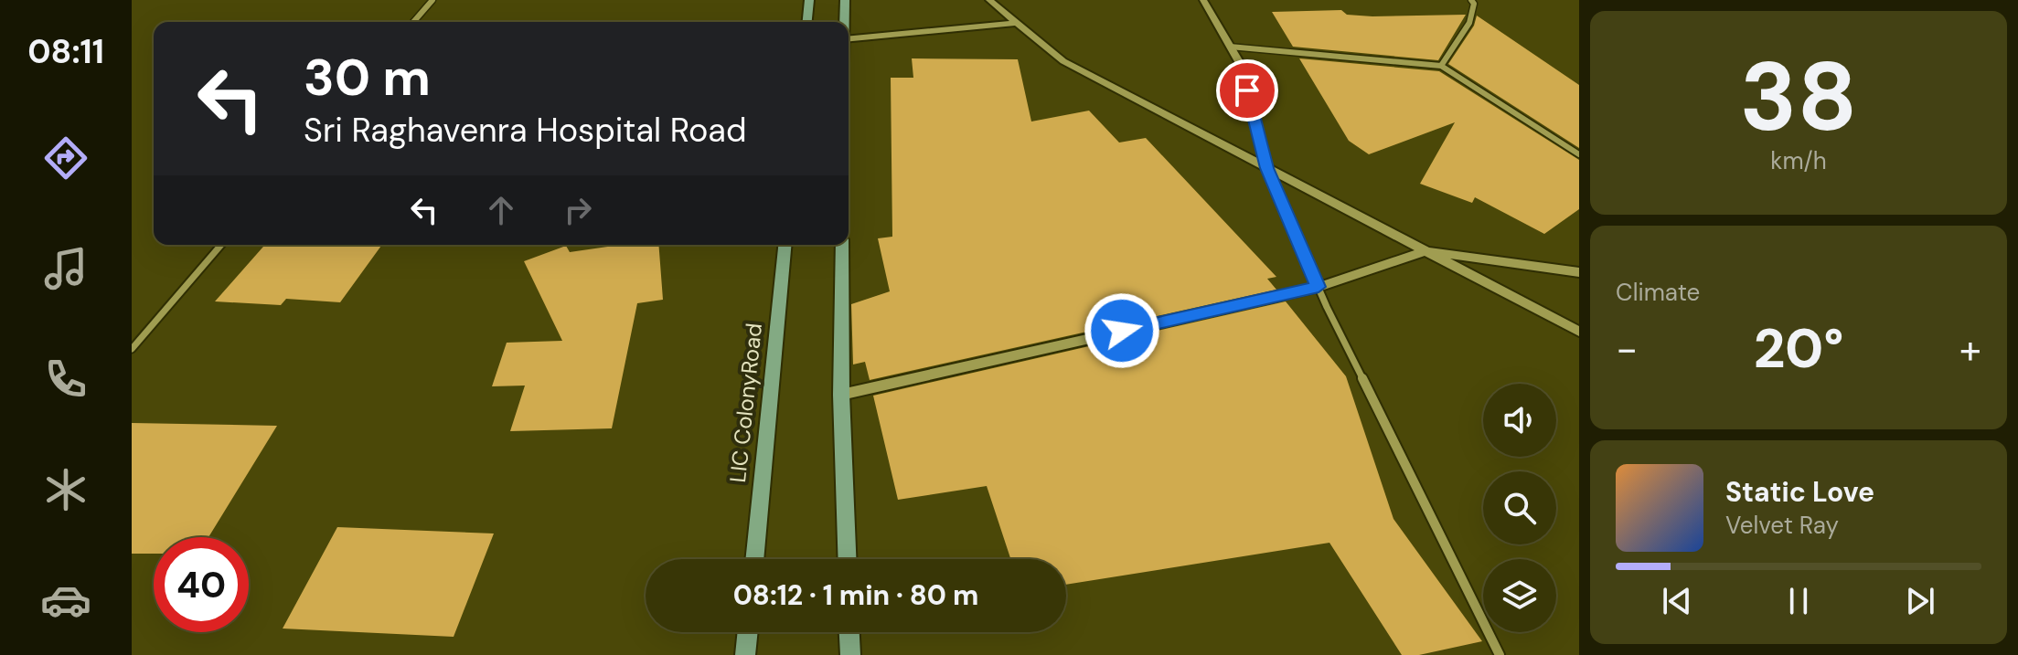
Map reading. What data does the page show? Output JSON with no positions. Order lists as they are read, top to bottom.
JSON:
{
  "streets": {
    "main road": ["LIC ColonyRoad"]
  },
  "page": {
    "tabs": "08:11",
    "tile": [
      ["38", "km/h"],
      "Climate"
    ],
    "turn": ["30 m", "Sri Raghavenra Hospital Road"],
    "heat": ["−", "20°", "+"],
    "song": ["Static Love", "Velvet Ray"],
    "limit": "40",
    "trip": "08:12 · 1 min · 80 m"
  }
}
